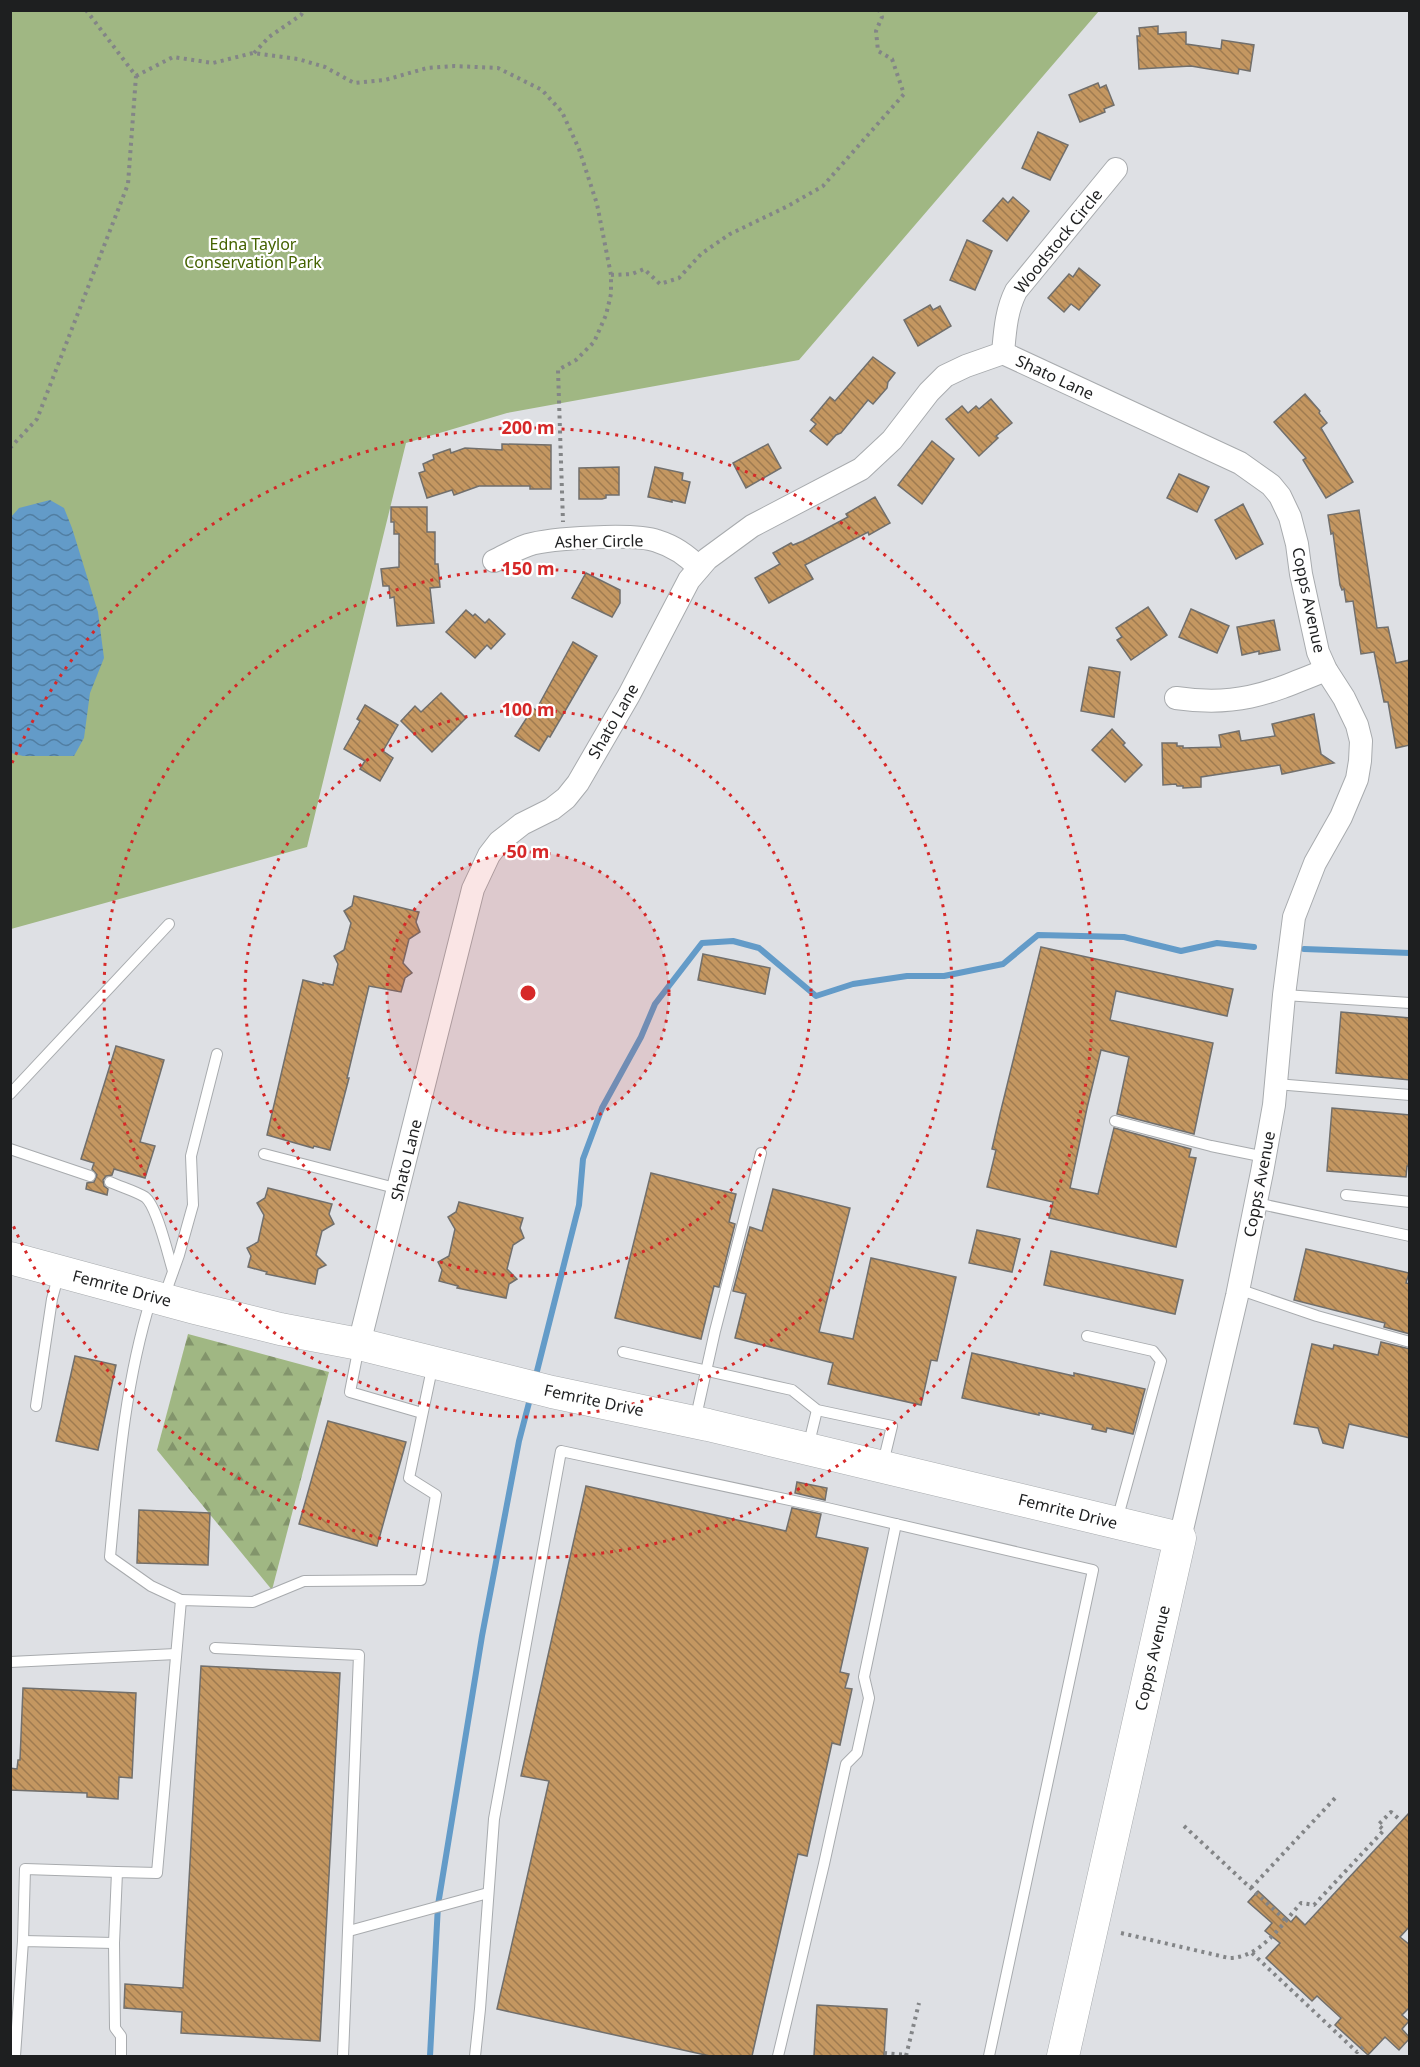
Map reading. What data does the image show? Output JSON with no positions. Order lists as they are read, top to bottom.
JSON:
{
  "streets": {
    "street": [
      "Woodstock Circle",
      "Shato Lane",
      "Asher Circle",
      "Copps Avenue",
      "Femrite Drive"
    ]
  },
  "crossings": [
    ["Woodstock Circle", "Shato Lane"],
    ["Shato Lane", "Asher Circle"],
    ["Shato Lane", "Copps Avenue"],
    ["Shato Lane", "Femrite Drive"],
    ["Copps Avenue", "Femrite Drive"]
  ],
  "parks": ["Edna Taylor Conservation Park"],
  "rings": [
    "200 m",
    "150 m",
    "100 m",
    "50 m"
  ]
}
